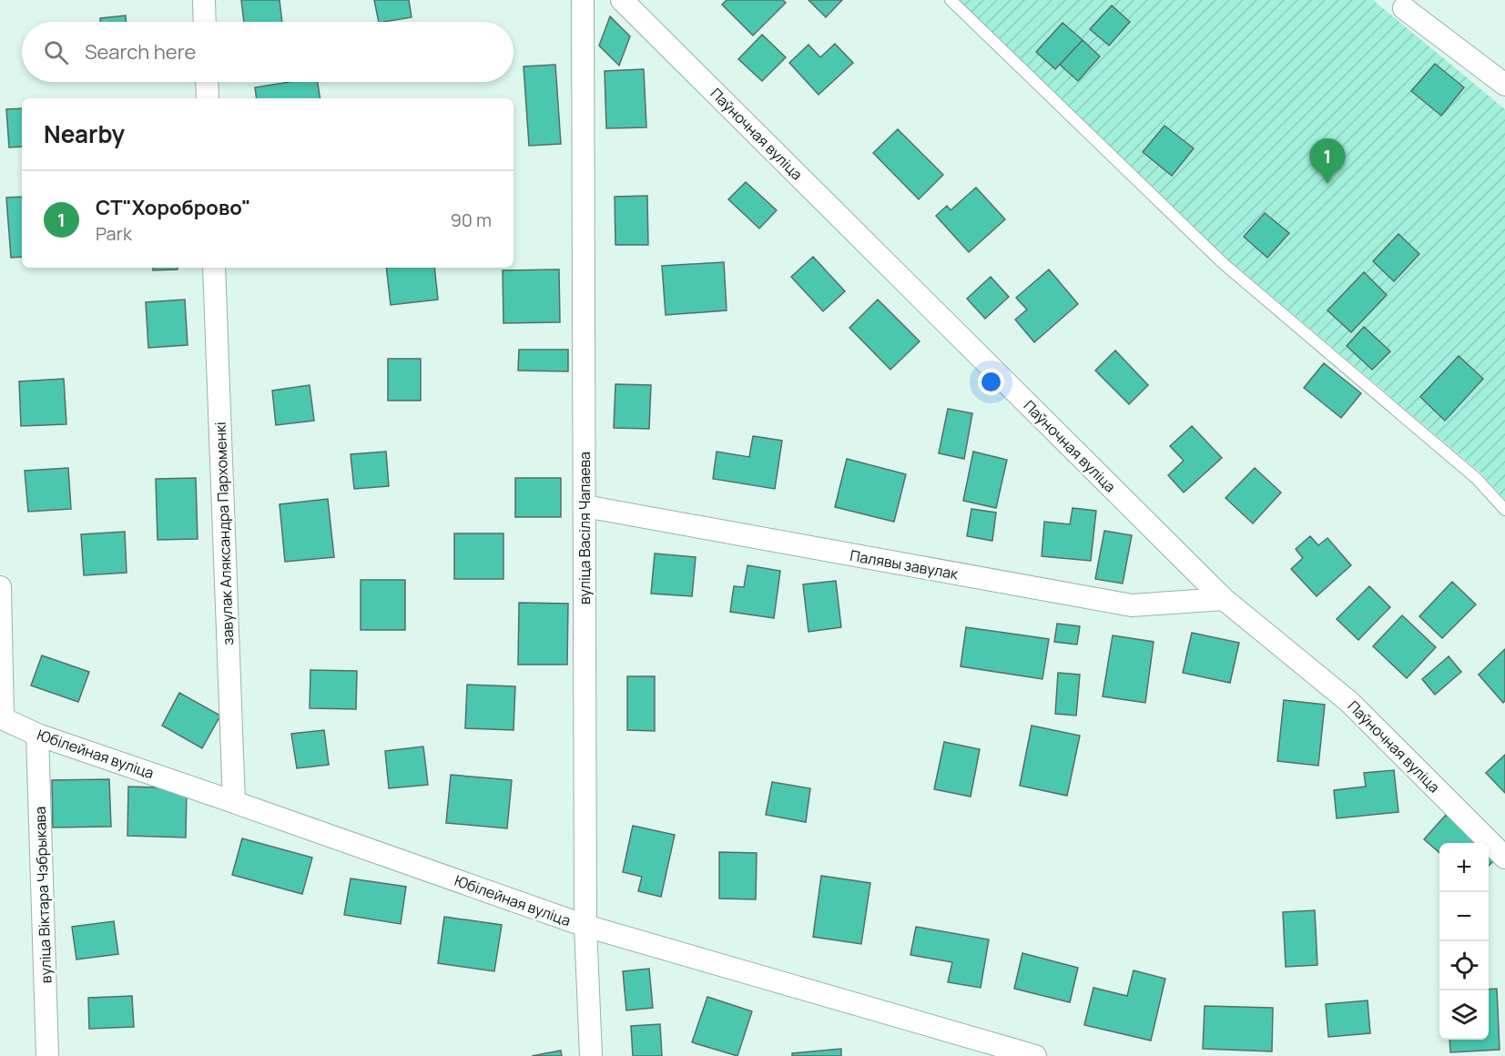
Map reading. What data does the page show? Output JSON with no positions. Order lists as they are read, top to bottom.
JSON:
{
  "streets": {
    "street": [
      "Паўночная вуліца",
      "вуліца Васіля Чапаева",
      "завулак Аляксандра Пархоменкі",
      "Палявы завулак",
      "Юбілейная вуліца",
      "вуліца Віктара Чэбрыкава"
    ]
  },
  "crossings": [
    ["Паўночная вуліца", "Палявы завулак"],
    ["вуліца Васіля Чапаева", "Палявы завулак"],
    ["вуліца Васіля Чапаева", "Юбілейная вуліца"],
    ["завулак Аляксандра Пархоменкі", "Юбілейная вуліца"],
    ["Юбілейная вуліца", "вуліца Віктара Чэбрыкава"]
  ],
  "page": {
    "search": "Search here",
    "heading": "Nearby",
    "pins": "1",
    "list": [
      {
        "mark": "1",
        "name": "СТ\"Хороброво\"",
        "note": "Park",
        "value": "90 m"
      }
    ],
    "map_buttons": ["+", "−"]
  }
}
